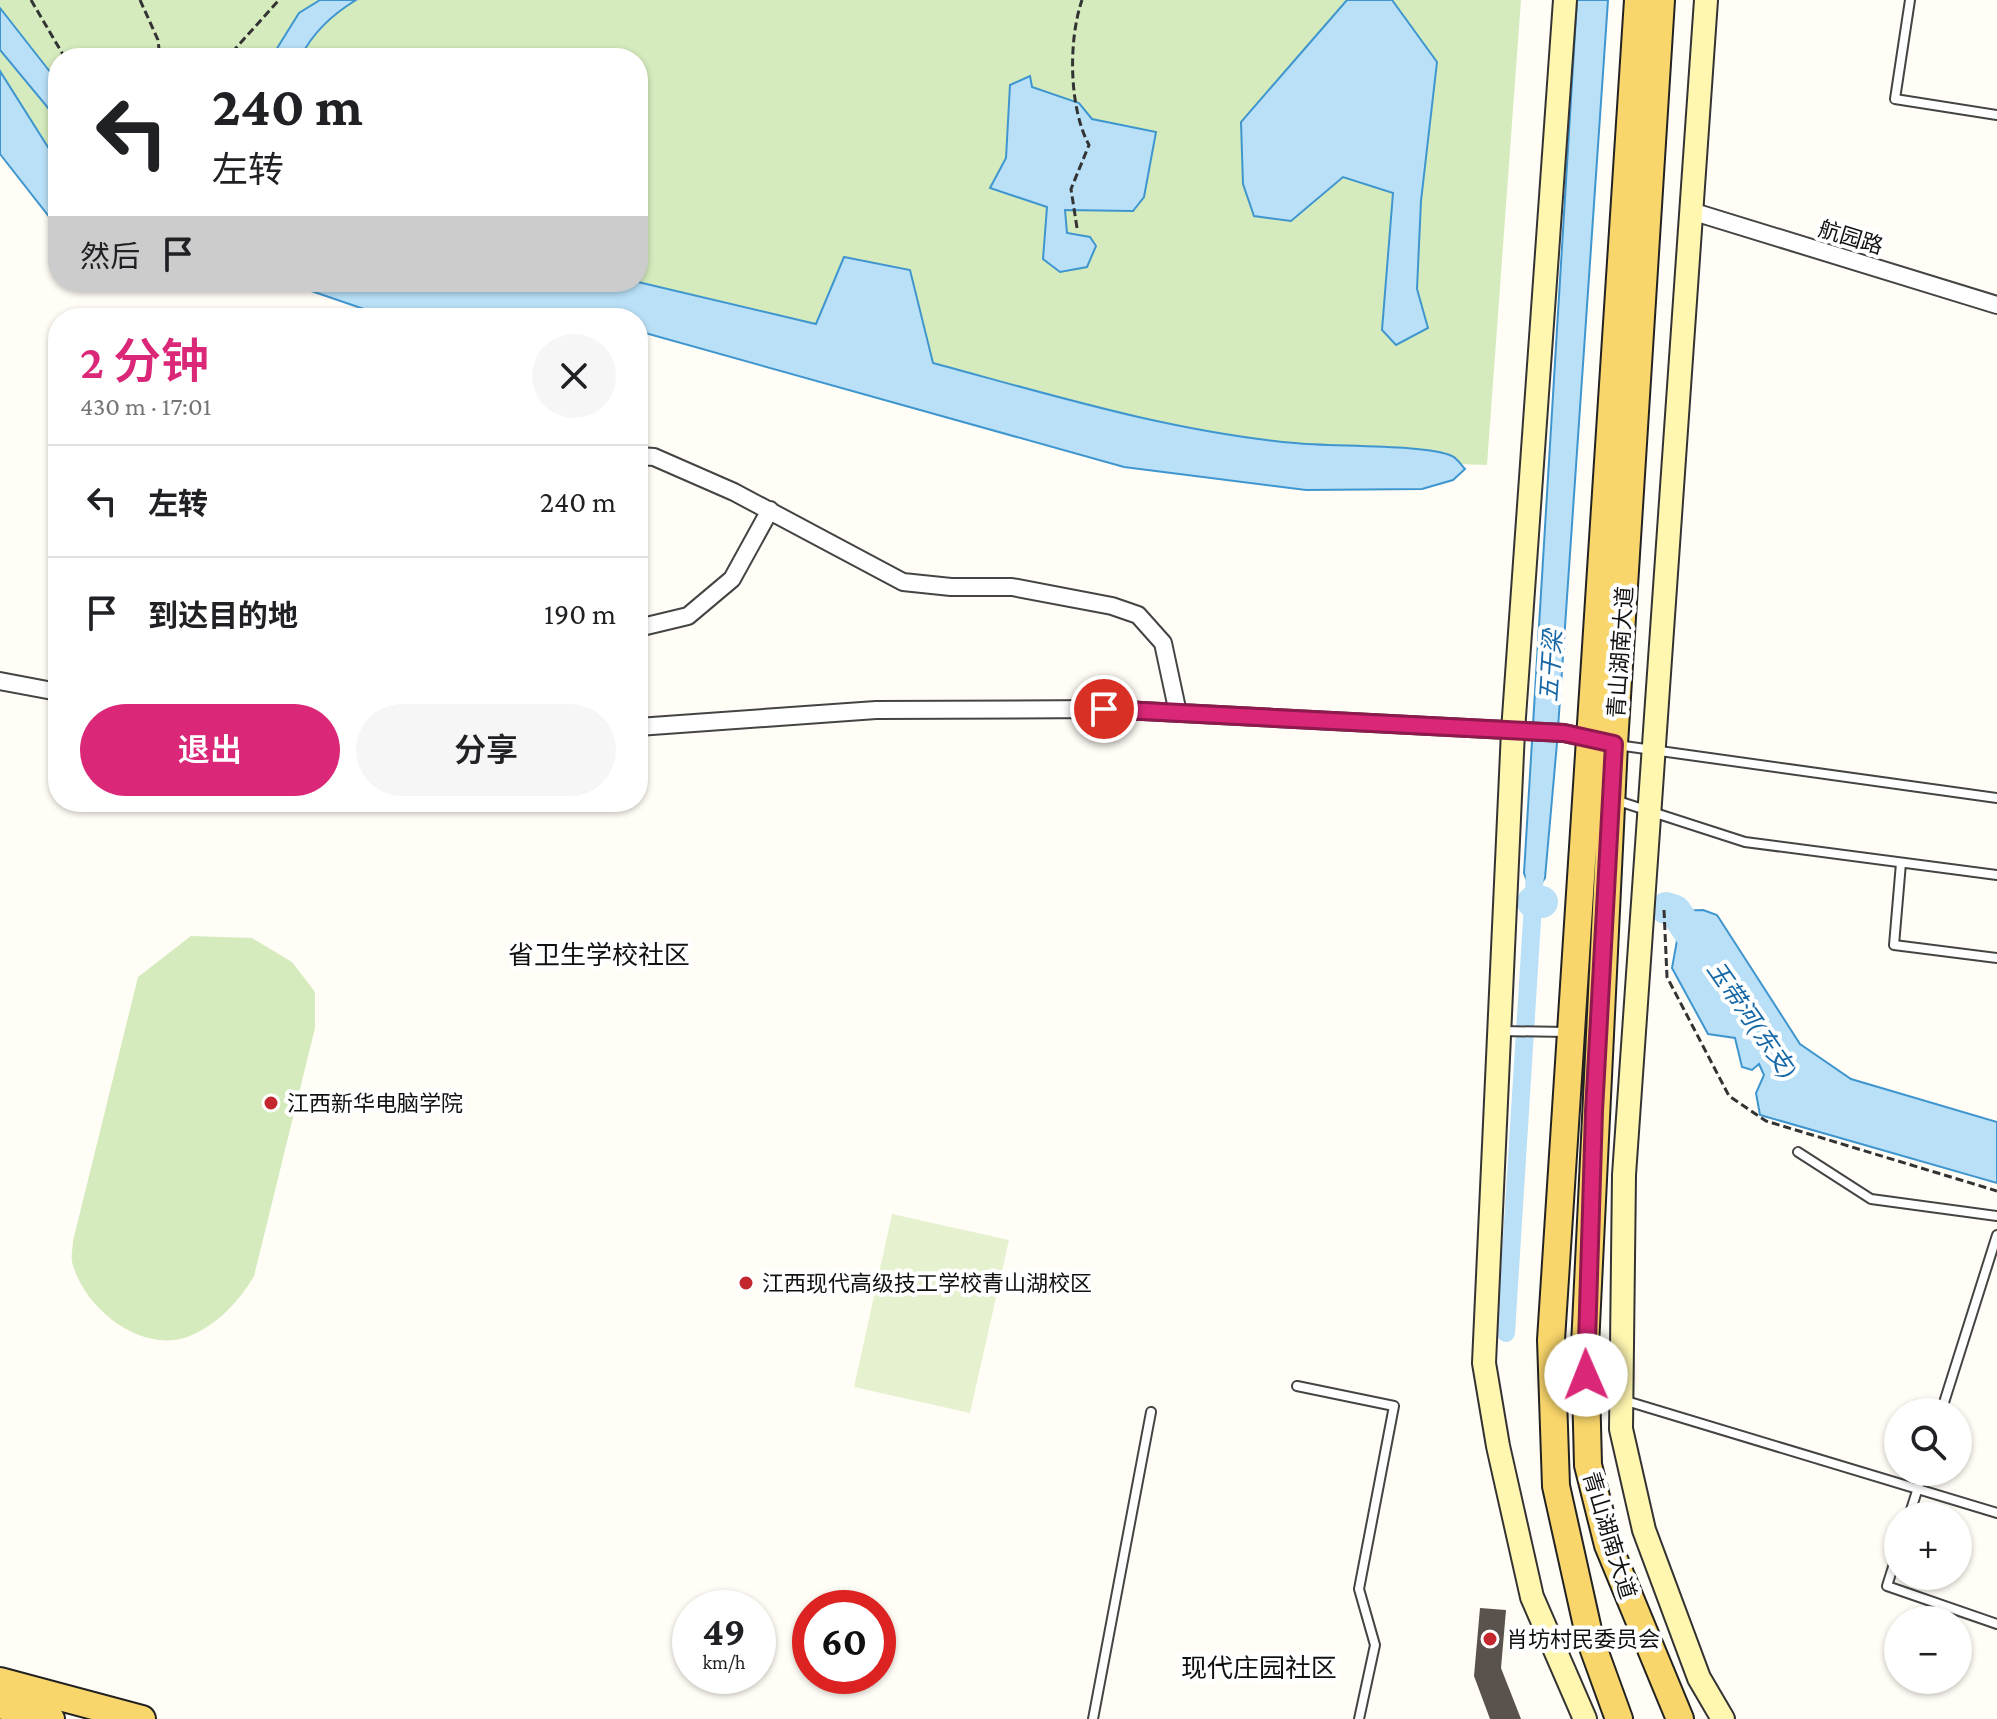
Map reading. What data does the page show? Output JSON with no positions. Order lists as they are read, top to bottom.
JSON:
{
  "streets": {
    "main road": ["青山湖南大道"],
    "street": ["航园路"]
  },
  "districts": ["省卫生学校社区", "现代庄园社区"],
  "water": ["五干梁", "玉带河(东支)"],
  "places": ["江西新华电脑学院", "江西现代高级技工学校青山湖校区", "肖坊村民委员会"],
  "page": {
    "turn": ["240 m", "左转"],
    "then": "然后",
    "heading": ["2 分钟", "430 m · 17:01"],
    "list": [
      {
        "name": "左转",
        "value": "240 m"
      },
      {
        "name": "到达目的地",
        "value": "190 m"
      }
    ],
    "buttons": ["退出", "分享"],
    "map_buttons": ["+", "−"],
    "speed": "49 km/h",
    "limit": "60"
  }
}
